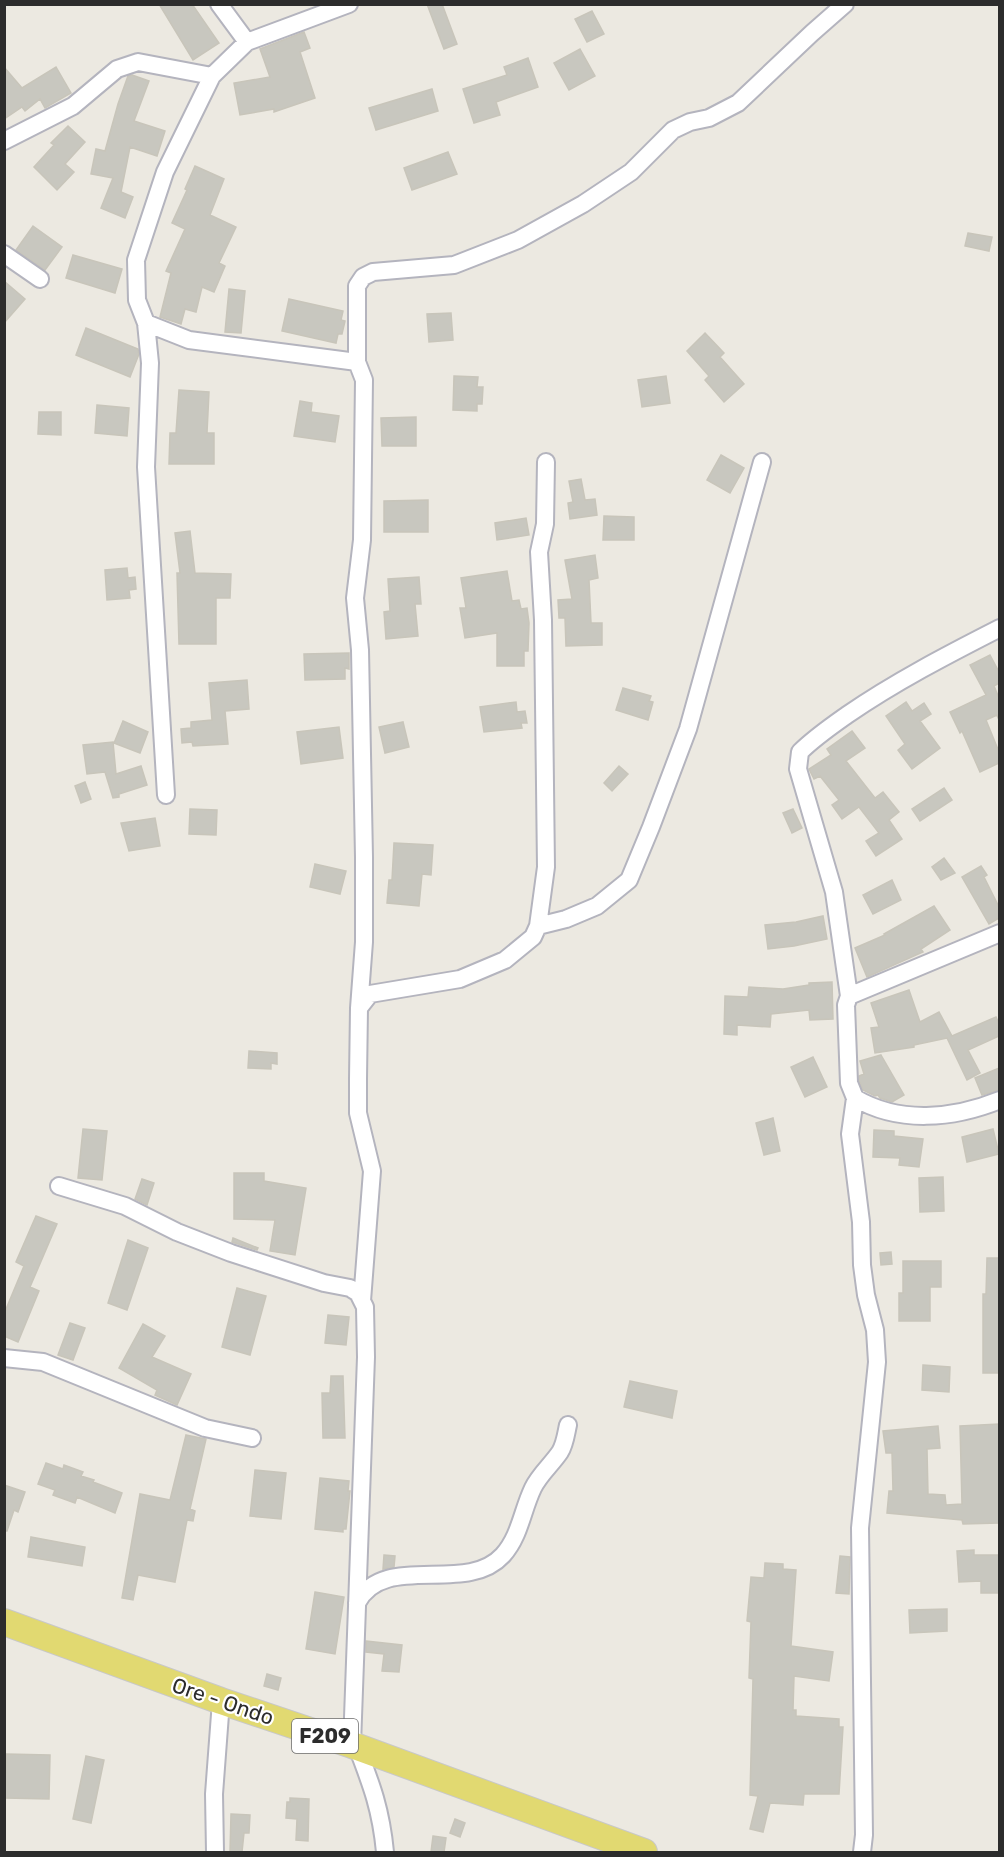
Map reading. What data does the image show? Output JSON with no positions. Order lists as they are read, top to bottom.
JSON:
{
  "streets": {
    "main road": ["Ore - Ondo", "F209"]
  }
}
